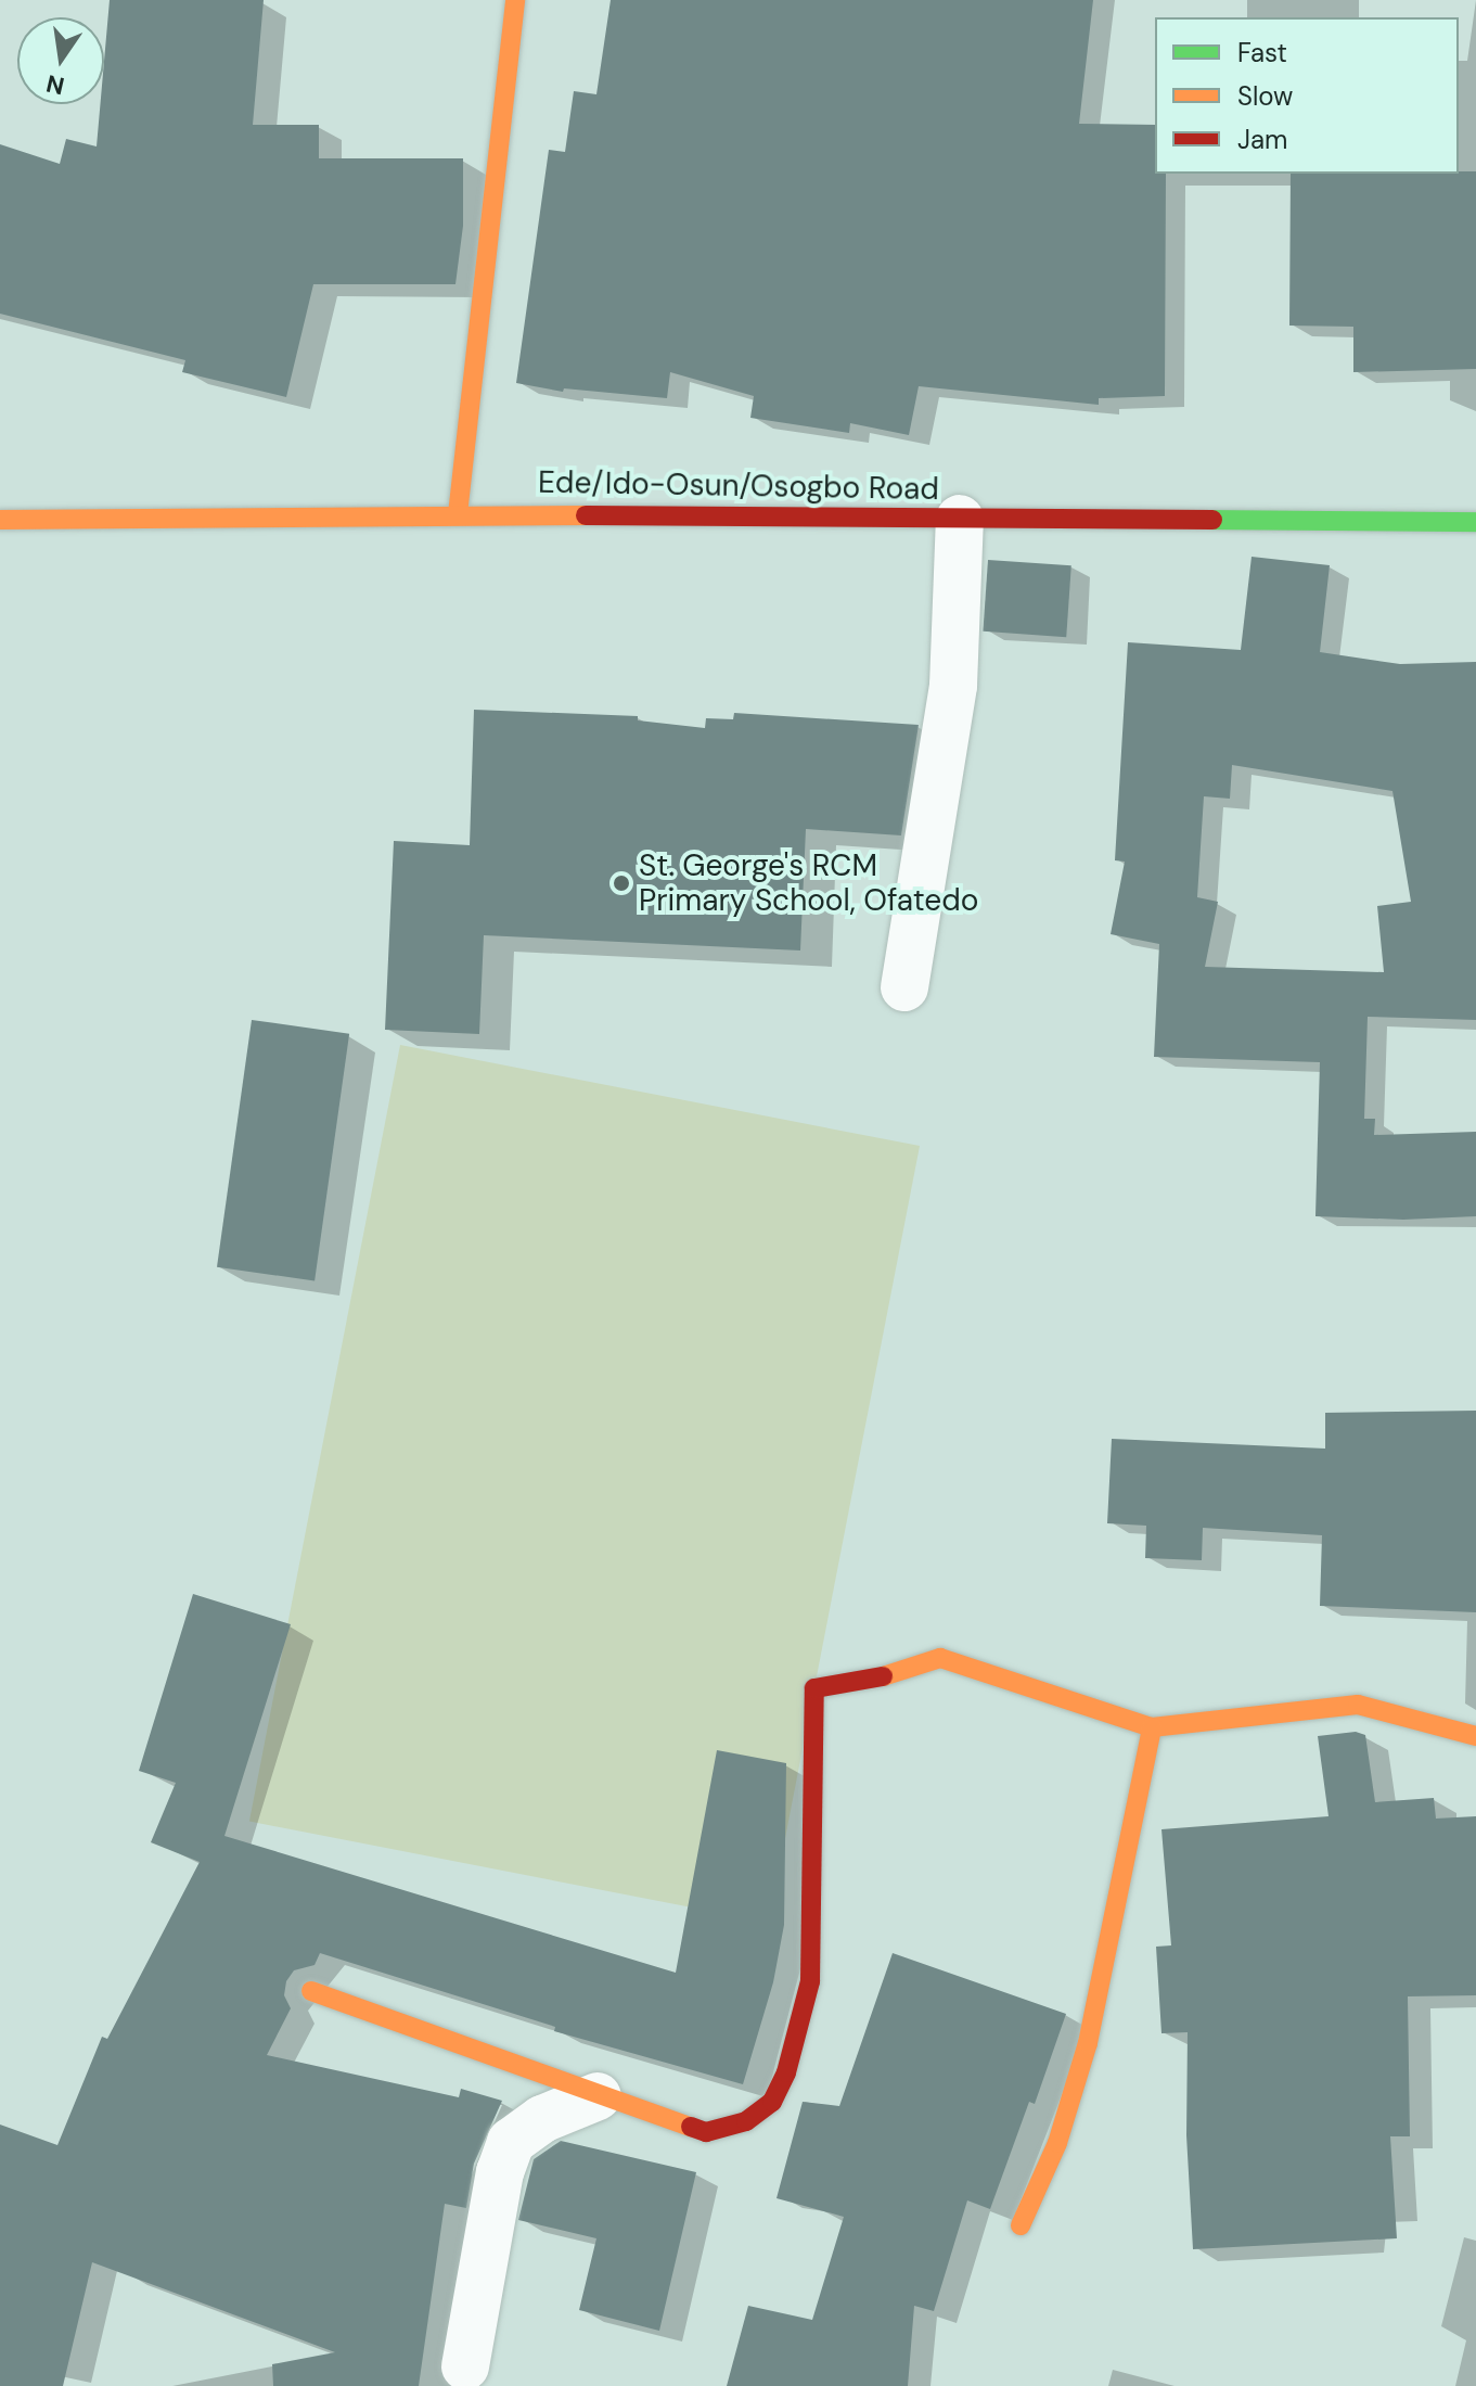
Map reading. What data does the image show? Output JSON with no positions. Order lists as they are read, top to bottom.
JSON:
{
  "streets": {
    "street": ["Ede/Ido-Osun/Osogbo Road"]
  },
  "places": ["St. George's RCM Primary School, Ofatedo"],
  "legend": ["Fast", "Slow", "Jam"],
  "north": "bottom"
}
